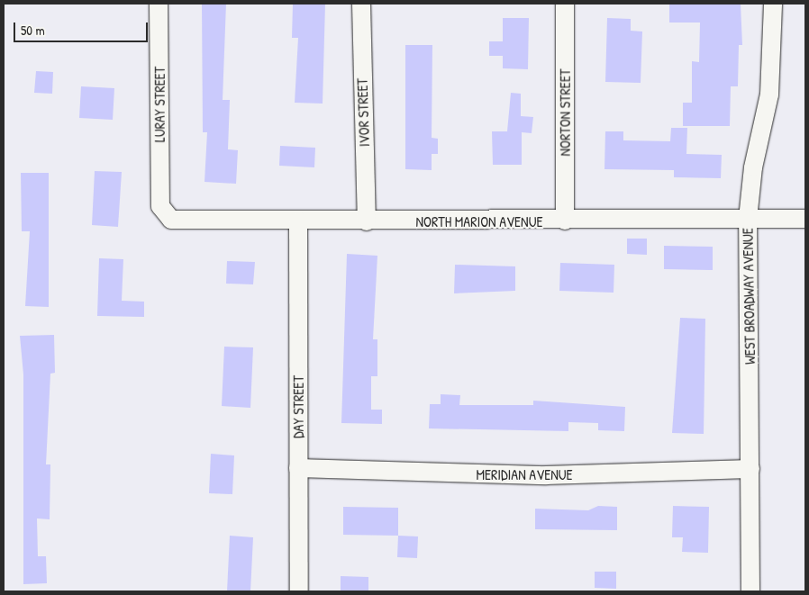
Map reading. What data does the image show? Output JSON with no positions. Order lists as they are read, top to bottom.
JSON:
{
  "streets": {
    "street": [
      "LURAY STREET",
      "IVOR STREET",
      "NORTON STREET",
      "NORTH MARION AVENUE",
      "WEST BROADWAY AVENUE",
      "DAY STREET",
      "MERIDIAN AVENUE"
    ]
  },
  "crossings": [
    ["LURAY STREET", "NORTH MARION AVENUE"],
    ["IVOR STREET", "NORTH MARION AVENUE"],
    ["NORTON STREET", "NORTH MARION AVENUE"],
    ["NORTH MARION AVENUE", "WEST BROADWAY AVENUE"],
    ["NORTH MARION AVENUE", "DAY STREET"],
    ["WEST BROADWAY AVENUE", "MERIDIAN AVENUE"],
    ["DAY STREET", "MERIDIAN AVENUE"]
  ],
  "scale_bar": "50 m"
}
